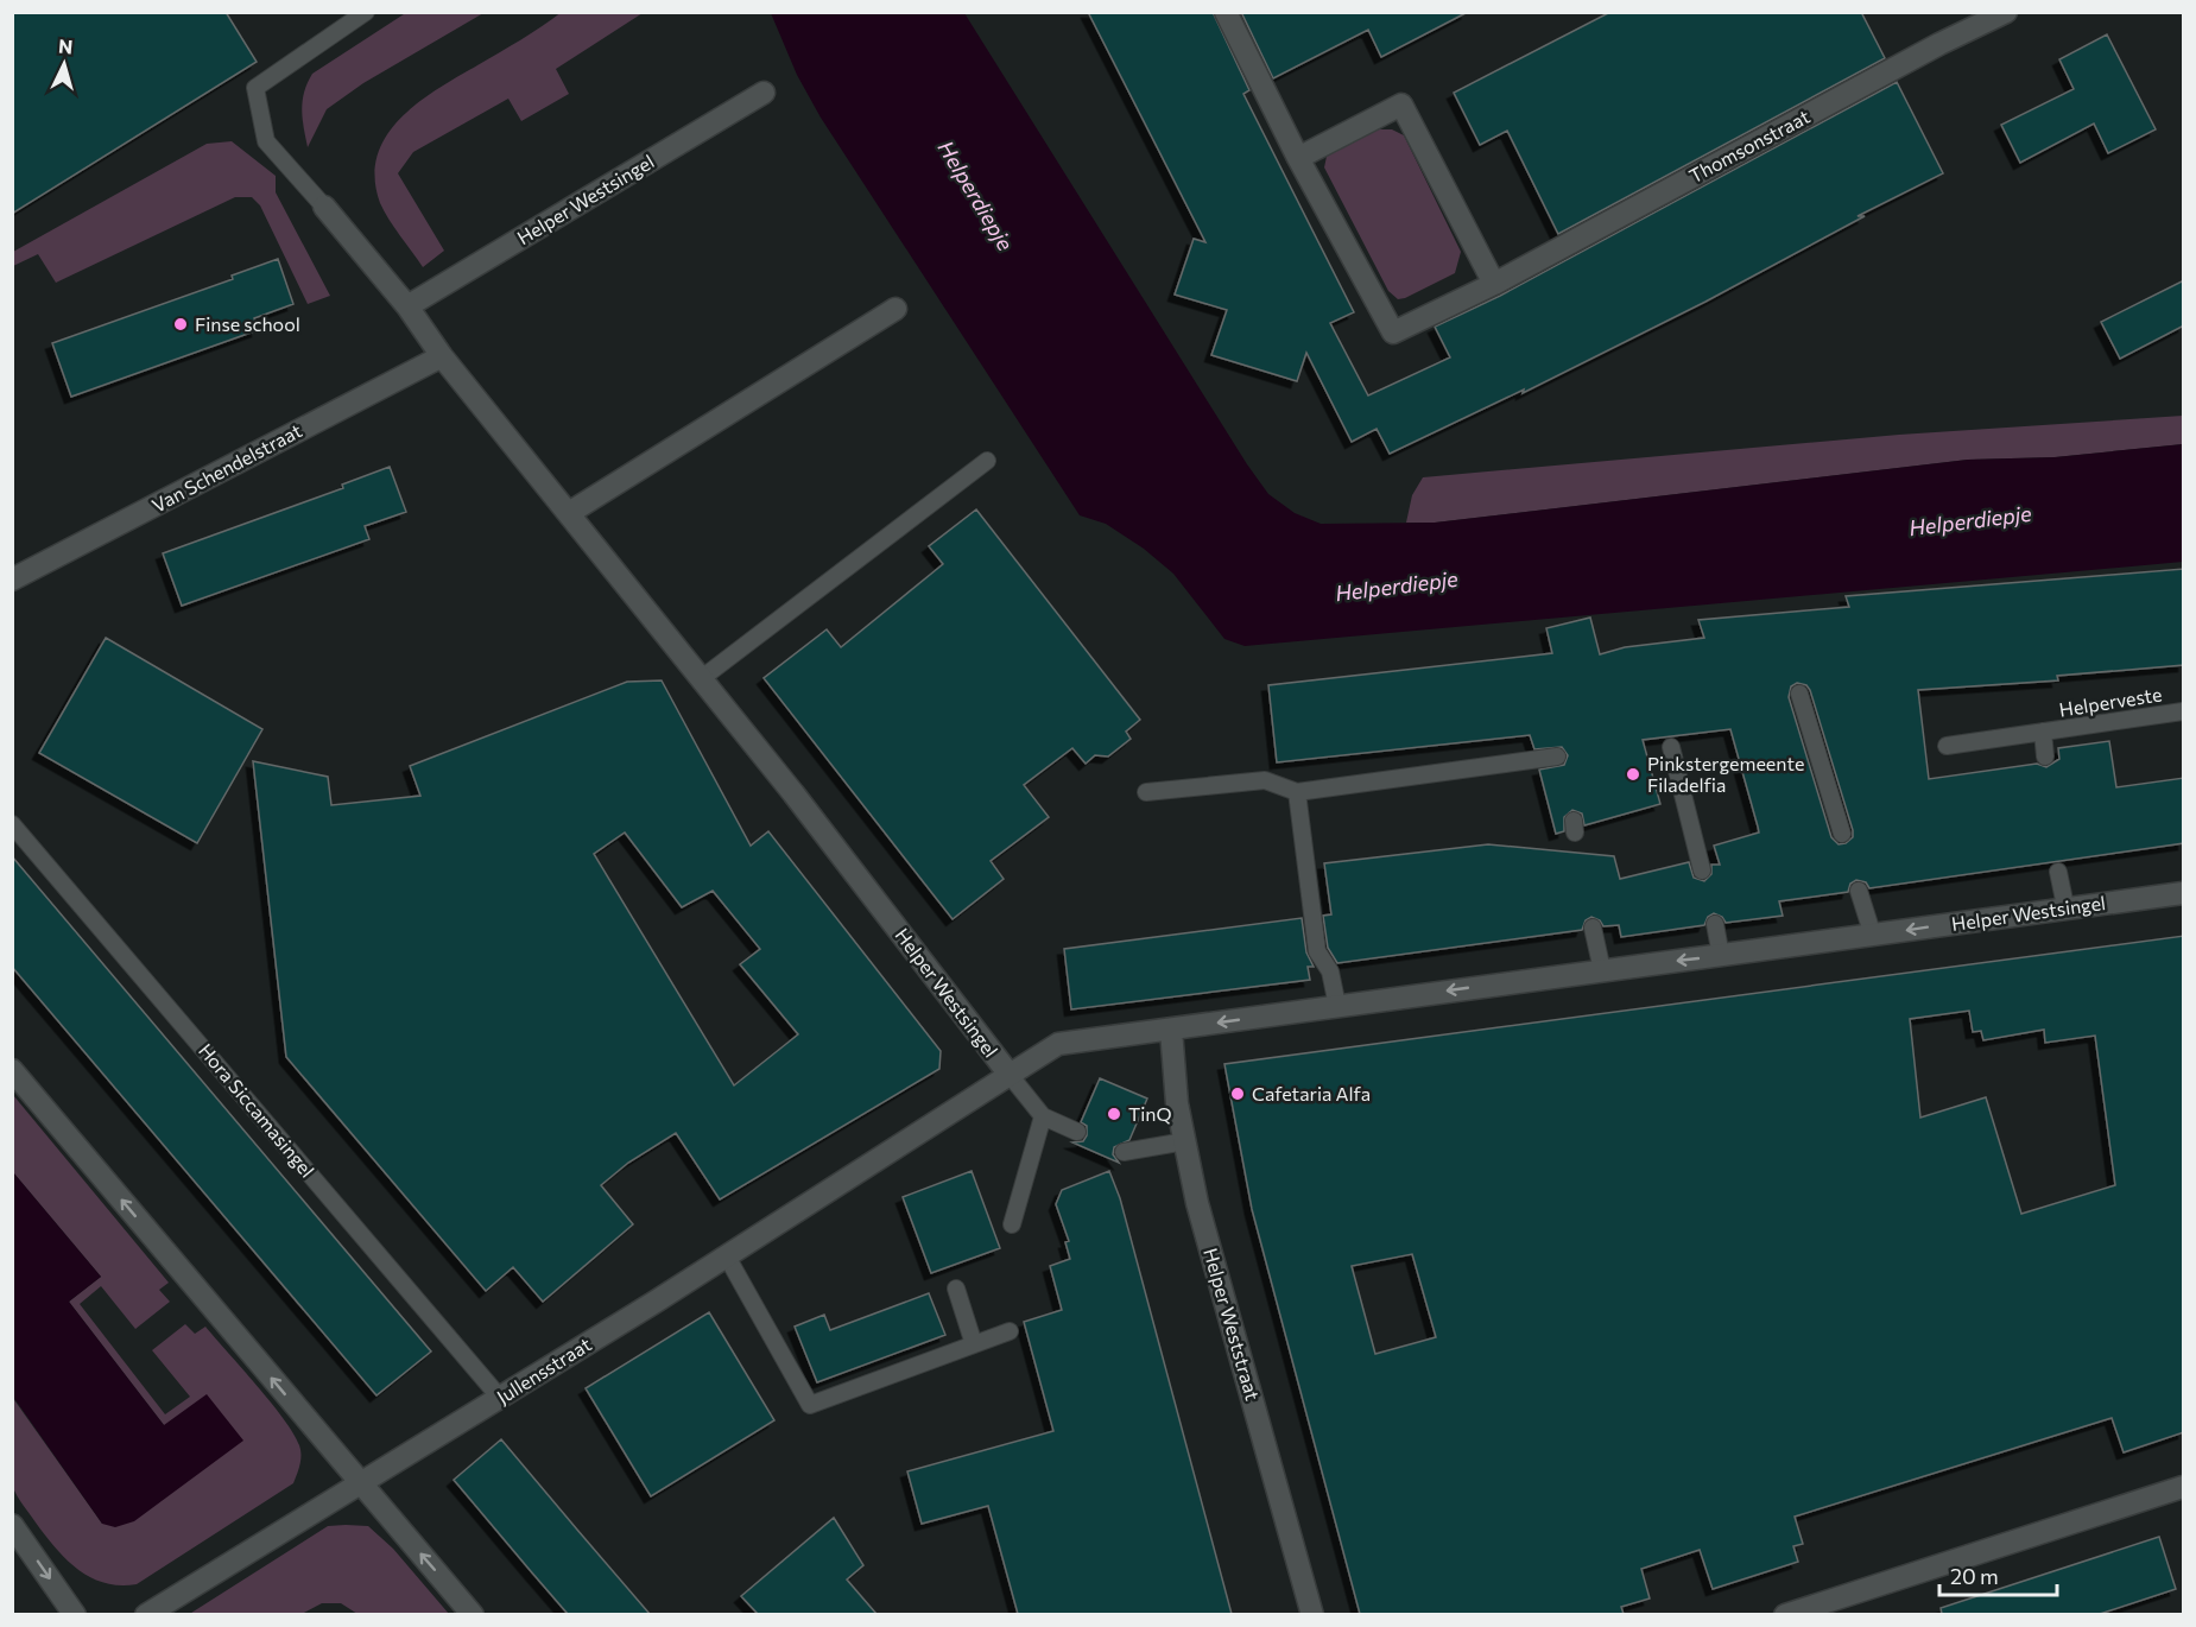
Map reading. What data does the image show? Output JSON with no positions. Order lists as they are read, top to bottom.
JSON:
{
  "streets": {
    "street": [
      "Thomsonstraat",
      "Helper Westsingel",
      "Van Schendelstraat",
      "Helper Weststraat",
      "Jullensstraat"
    ],
    "lane": ["Helperveste", "Hora Siccamasingel"]
  },
  "crossings": [
    ["Helper Westsingel", "Van Schendelstraat"],
    ["Helper Westsingel", "Helper Weststraat"],
    ["Helper Westsingel", "Jullensstraat"],
    ["Hora Siccamasingel", "Jullensstraat"]
  ],
  "water": ["Helperdiepje"],
  "places": [
    "Finse school",
    "Pinkstergemeente Filadelfia",
    "Cafetaria Alfa",
    "TinQ"
  ],
  "scale_bar": "20 m",
  "north": "top"
}
